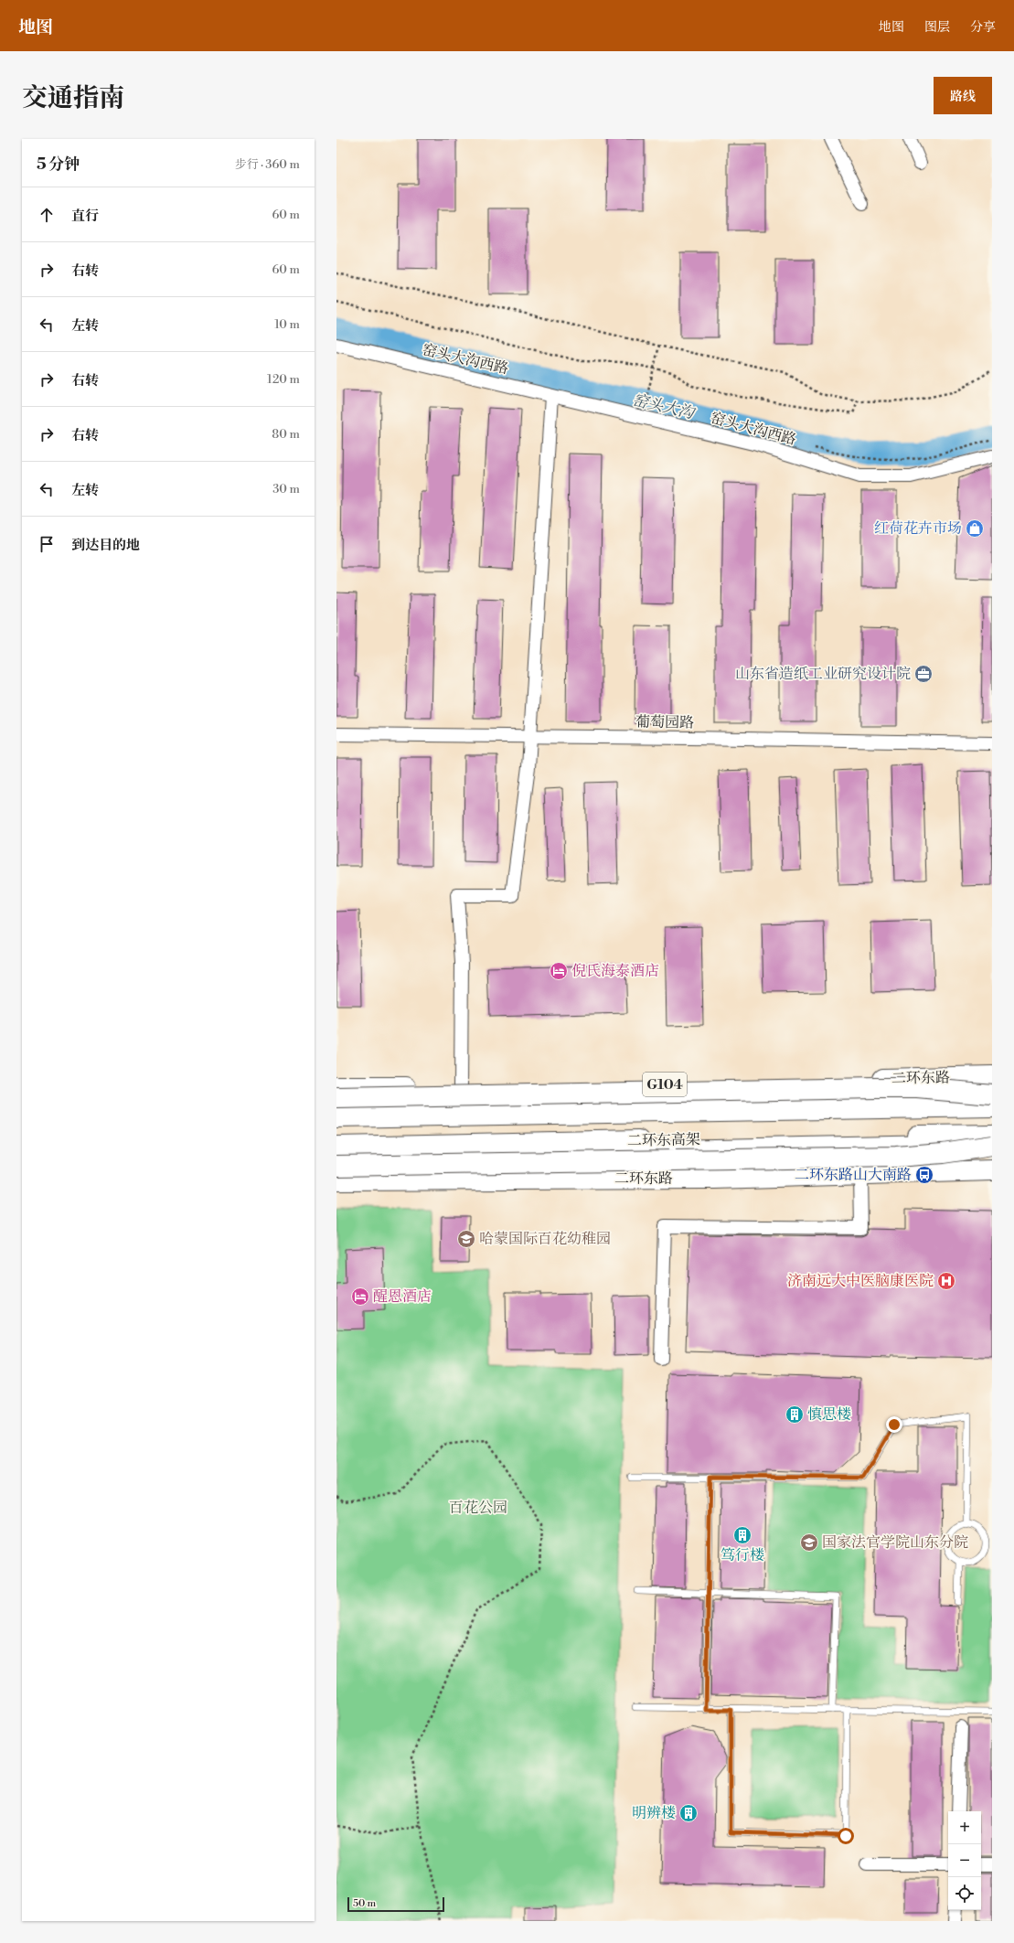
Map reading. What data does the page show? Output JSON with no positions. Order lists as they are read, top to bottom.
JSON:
{
  "streets": {
    "highway": ["二环东路", "G104", "二环东高架"],
    "street": ["窑头大沟西路", "葡萄园路"]
  },
  "water": ["窑头大沟"],
  "parks": ["百花公园"],
  "places": {
    "shop": ["红荷花卉市场"],
    "office": ["山东省造纸工业研究设计院"],
    "hotel": ["倪氏海泰酒店", "醒恩酒店"],
    "bus stop": ["二环东路山大南路"],
    "school or university": ["哈蒙国际百花幼稚园", "国家法官学院山东分院"],
    "hospital": ["济南远大中医脑康医院"],
    "building": ["慎思楼", "笃行楼", "明辨楼"]
  },
  "scale_bar": "50 m",
  "page": {
    "header": "地图",
    "nav": ["地图", "图层", "分享"],
    "title": "交通指南",
    "buttons": "路线",
    "heading": ["5 分钟", "步行 · 360 m"],
    "list": [
      ["直行", "60 m"],
      ["右转", "60 m"],
      ["左转", "10 m"],
      ["右转", "120 m"],
      ["右转", "80 m"],
      ["左转", "30 m"],
      "到达目的地"
    ],
    "map_buttons": ["+", "−"],
    "scale": "50 m"
  }
}
